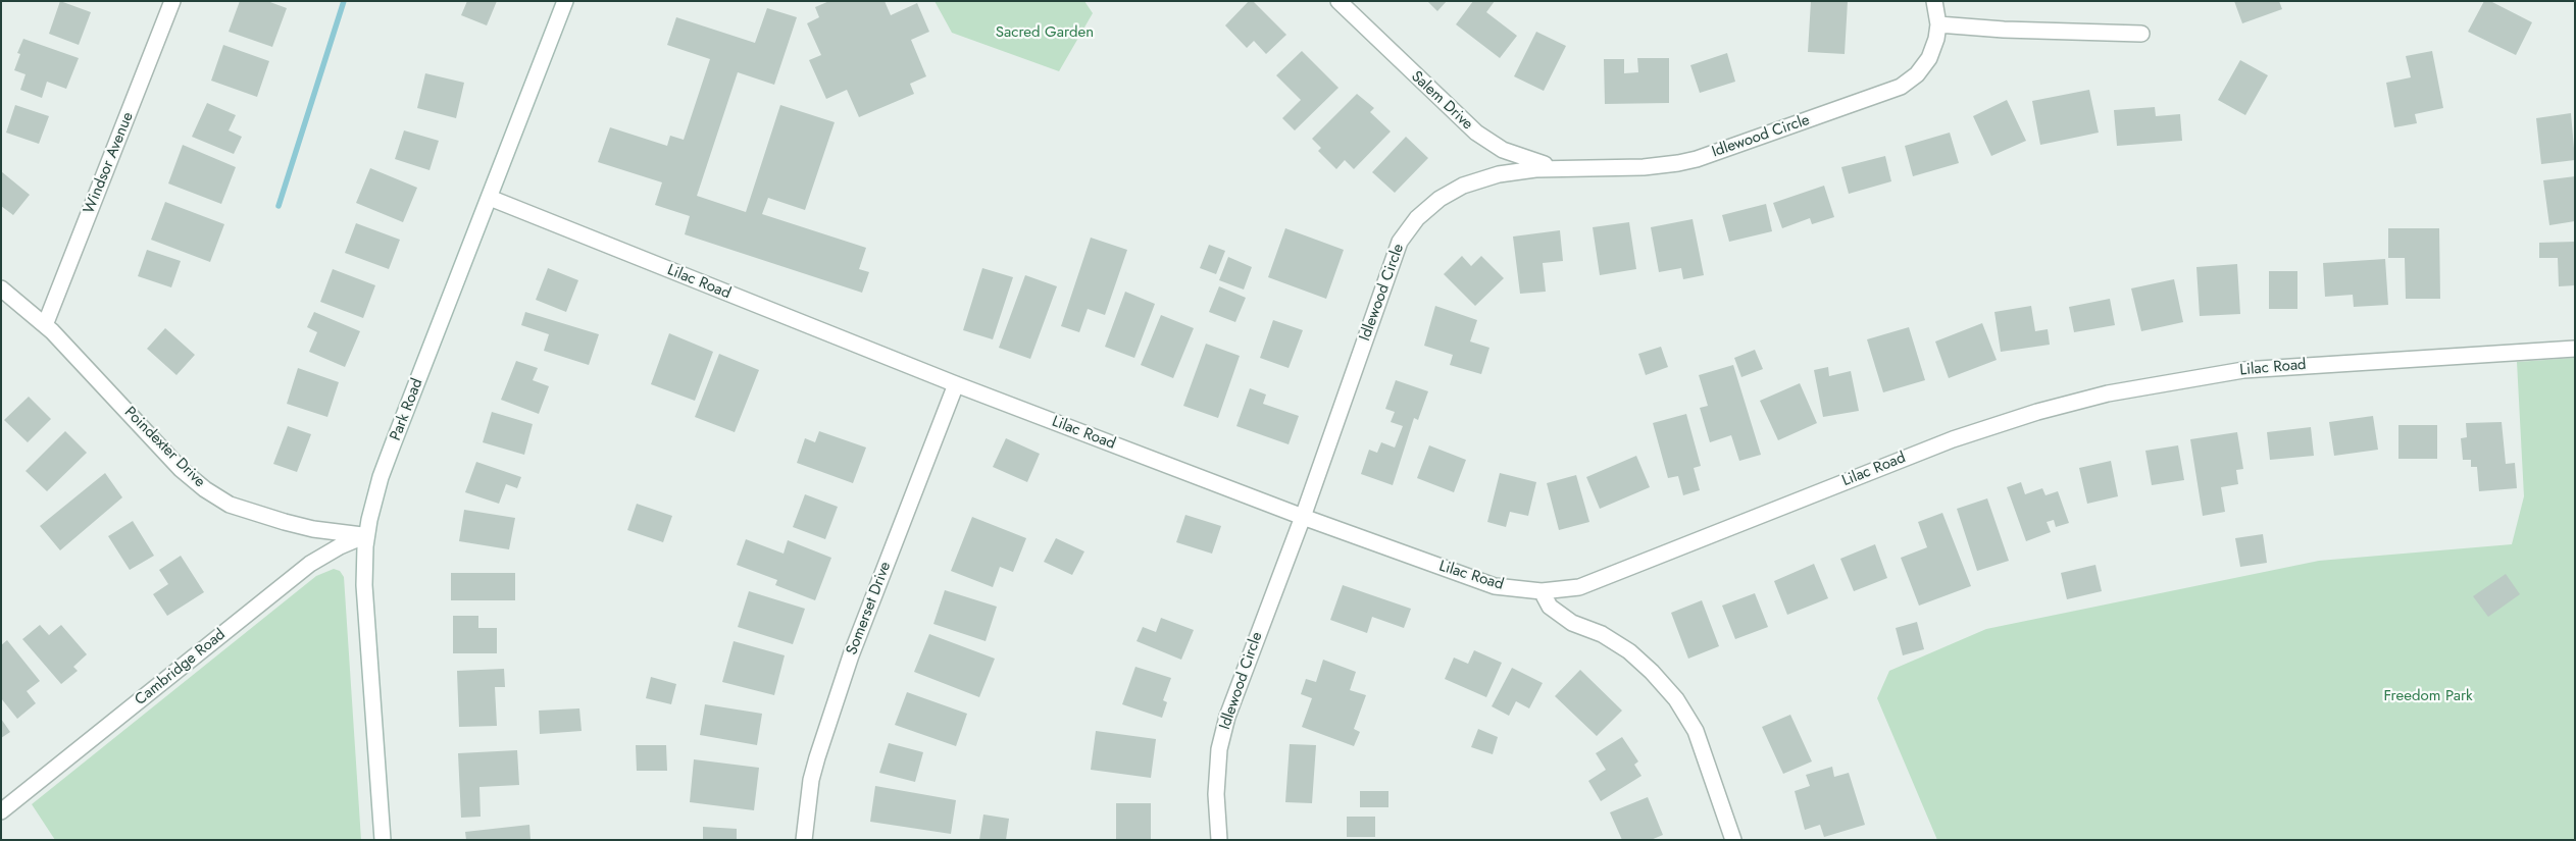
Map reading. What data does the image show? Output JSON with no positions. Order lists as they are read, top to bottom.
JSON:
{
  "streets": {
    "street": [
      "Salem Drive",
      "Idlewood Circle",
      "Windsor Avenue",
      "Lilac Road",
      "Park Road",
      "Poindexter Drive",
      "Somerset Drive",
      "Cambridge Road"
    ]
  },
  "crossings": [
    ["Salem Drive", "Idlewood Circle"],
    ["Idlewood Circle", "Lilac Road"],
    ["Windsor Avenue", "Poindexter Drive"],
    ["Lilac Road", "Park Road"],
    ["Lilac Road", "Somerset Drive"],
    ["Park Road", "Poindexter Drive"],
    ["Park Road", "Cambridge Road"],
    ["Poindexter Drive", "Cambridge Road"]
  ],
  "parks": ["Sacred Garden", "Freedom Park"]
}
